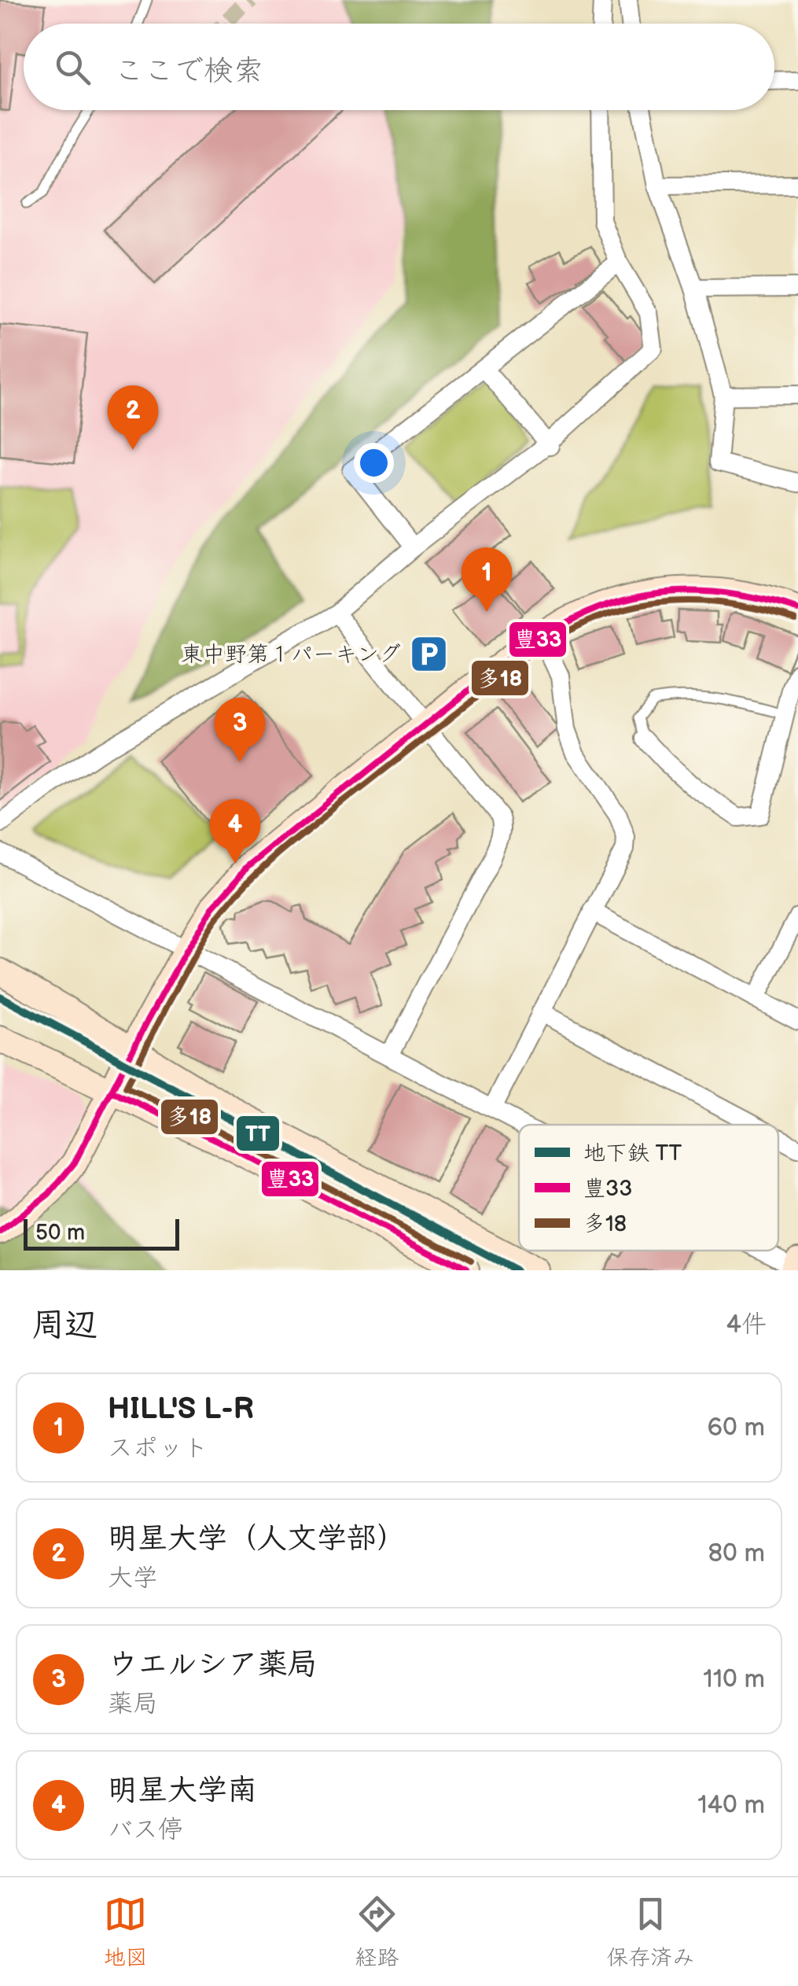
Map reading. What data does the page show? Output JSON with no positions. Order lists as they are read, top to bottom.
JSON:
{
  "places": {
    "parking": ["東中野第１パーキング"]
  },
  "lines": ["transit line 豊33", "transit line 多18", "metro line TT"],
  "legend": ["地下鉄 TT", "豊33", "多18"],
  "scale_bar": "50 m",
  "page": {
    "search": "ここで検索",
    "pins": [
      "2",
      "1",
      "3",
      "4"
    ],
    "scale": "50 m",
    "heading": ["周辺", "4件"],
    "list": [
      {
        "mark": "1",
        "name": "HILL'S L-R",
        "note": "スポット",
        "value": "60 m"
      },
      {
        "mark": "2",
        "name": "明星大学（人文学部）",
        "note": "大学",
        "value": "80 m"
      },
      {
        "mark": "3",
        "name": "ウエルシア薬局",
        "note": "薬局",
        "value": "110 m"
      },
      {
        "mark": "4",
        "name": "明星大学南",
        "note": "バス停",
        "value": "140 m"
      }
    ],
    "nav": ["地図", "経路", "保存済み"]
  }
}
